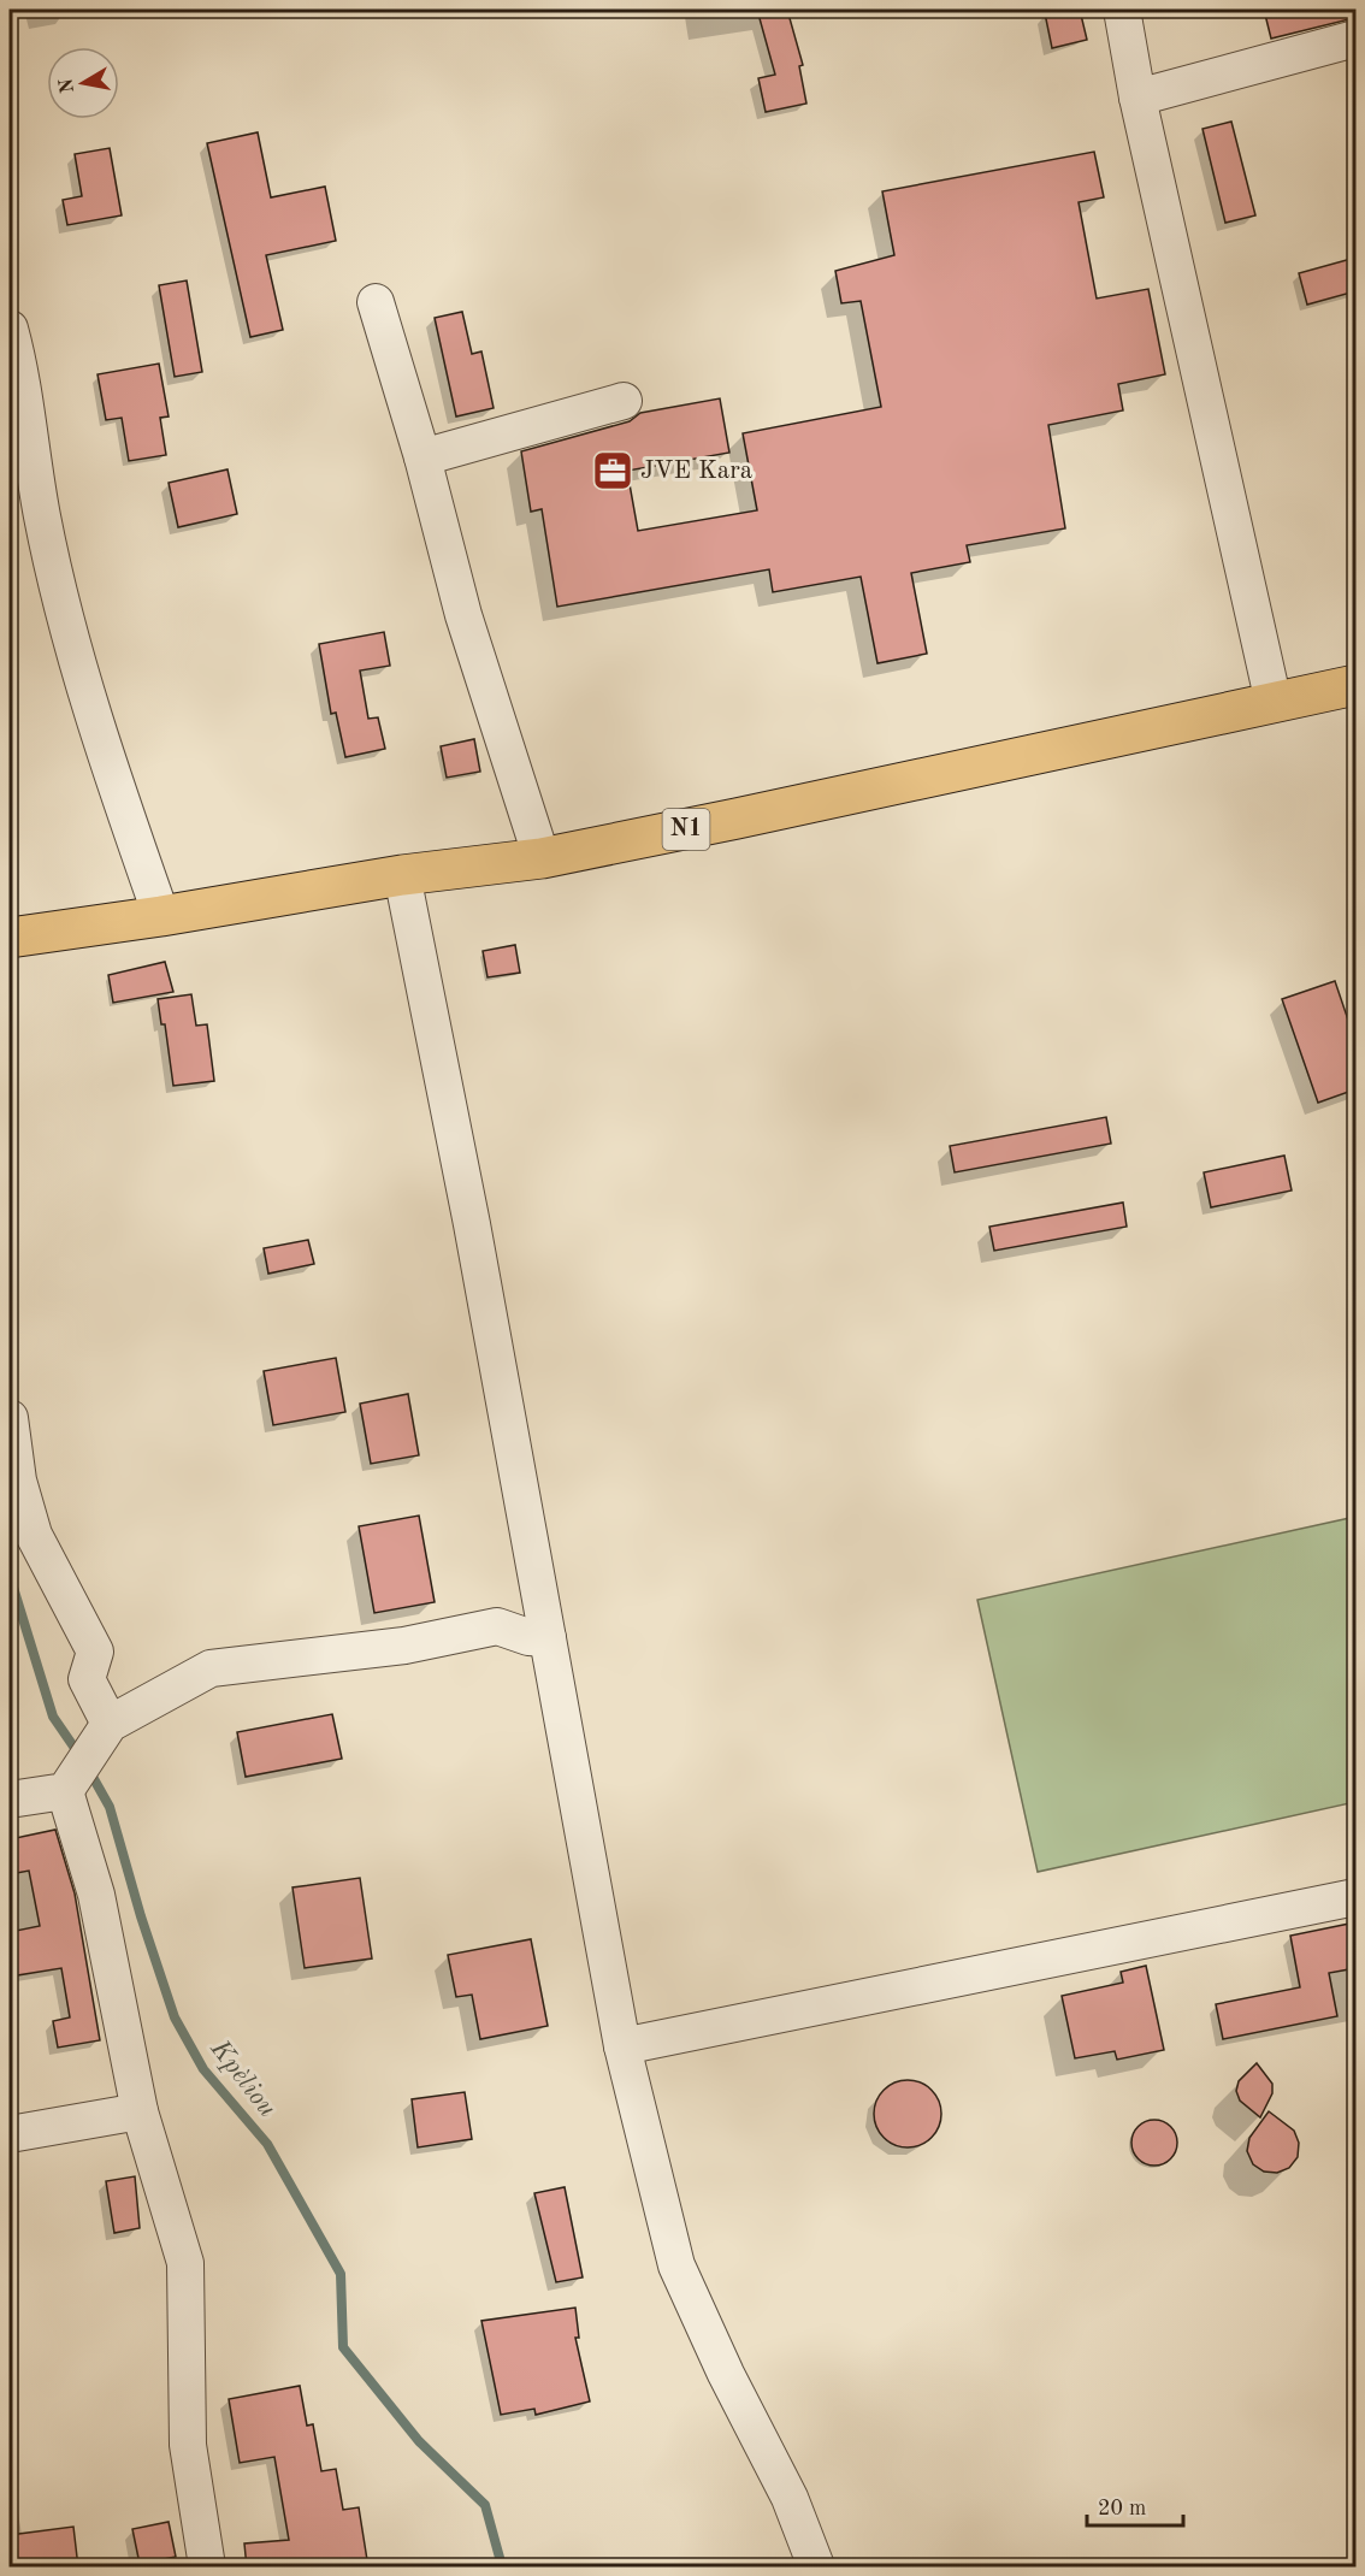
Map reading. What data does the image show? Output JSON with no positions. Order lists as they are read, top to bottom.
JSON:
{
  "streets": {
    "highway": ["N1"]
  },
  "water": ["Kpèliou"],
  "places": {
    "office": ["JVE Kara"]
  },
  "scale_bar": "20 m",
  "north": "left"
}
